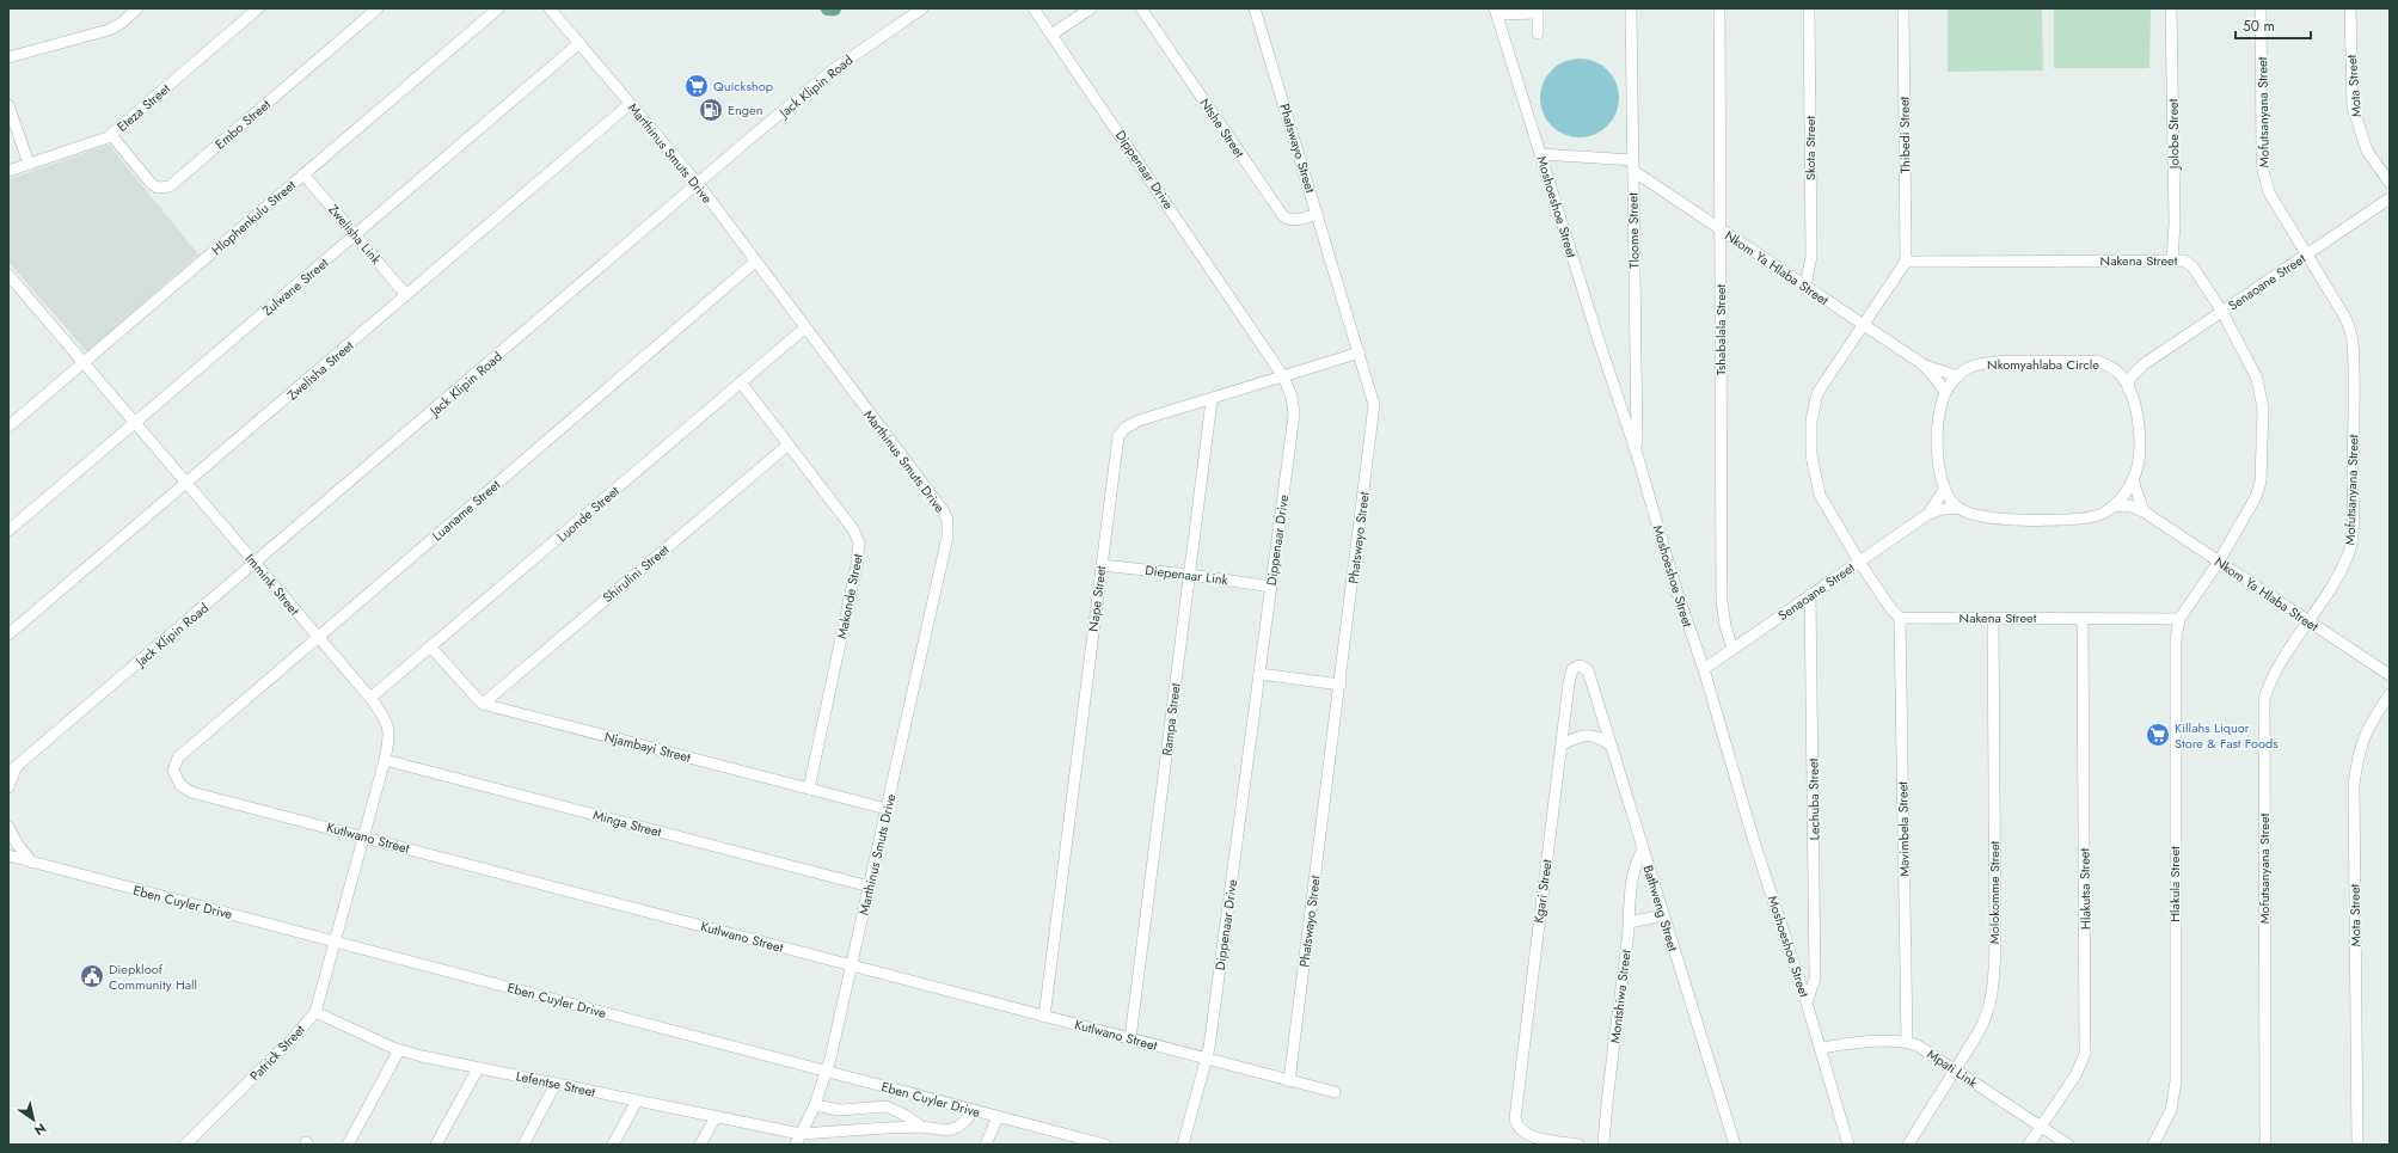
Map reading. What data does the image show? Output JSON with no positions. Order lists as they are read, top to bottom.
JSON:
{
  "streets": {
    "street": [
      "Jack Klipin Road",
      "Mota Street",
      "Eteza Street",
      "Mofutsanyana Street",
      "Embo Street",
      "Ntshe Street",
      "Jolobe Street",
      "Thibedi Street",
      "Phatswayo Street",
      "Skota Street",
      "Marthinus Smuts Drive",
      "Dippenaar Drive",
      "Moshoeshoe Street",
      "Hlophenkulu Street",
      "Tloome Street",
      "Zwelisha Link",
      "Nakena Street",
      "Nkom Ya Hlaba Street",
      "Senaoane Street",
      "Zulwane Street",
      "Tshabalala Street",
      "Nkomyahlaba Circle",
      "Zwelisha Street",
      "Luaname Street",
      "Luonde Street",
      "Shirulini Street",
      "Diepenaar Link",
      "Immink Street",
      "Makonde Street",
      "Nape Street",
      "Rampa Street",
      "Njambayi Street",
      "Lechuba Street",
      "Minga Street",
      "Mavimbela Street",
      "Kutlwano Street",
      "Hlakula Street",
      "Hlakutsa Street",
      "Kgari Street",
      "Molokomme Street",
      "Eben Cuyler Drive",
      "Bathweng Street",
      "Montshiwa Street",
      "Patrick Street",
      "Mpati Link",
      "Lefentse Street"
    ]
  },
  "crossings": [
    ["Jack Klipin Road", "Marthinus Smuts Drive"],
    ["Jack Klipin Road", "Immink Street"],
    ["Eteza Street", "Embo Street"],
    ["Mofutsanyana Street", "Nkom Ya Hlaba Street"],
    ["Mofutsanyana Street", "Senaoane Street"],
    ["Ntshe Street", "Phatswayo Street"],
    ["Jolobe Street", "Nakena Street"],
    ["Thibedi Street", "Nakena Street"],
    ["Phatswayo Street", "Nape Street"],
    ["Phatswayo Street", "Kutlwano Street"],
    ["Skota Street", "Nkom Ya Hlaba Street"],
    ["Marthinus Smuts Drive", "Zulwane Street"],
    ["Marthinus Smuts Drive", "Zwelisha Street"],
    ["Marthinus Smuts Drive", "Luaname Street"],
    ["Marthinus Smuts Drive", "Luonde Street"],
    ["Marthinus Smuts Drive", "Njambayi Street"],
    ["Marthinus Smuts Drive", "Minga Street"],
    ["Marthinus Smuts Drive", "Kutlwano Street"],
    ["Marthinus Smuts Drive", "Eben Cuyler Drive"],
    ["Marthinus Smuts Drive", "Lefentse Street"],
    ["Dippenaar Drive", "Diepenaar Link"],
    ["Dippenaar Drive", "Nape Street"],
    ["Dippenaar Drive", "Kutlwano Street"],
    ["Moshoeshoe Street", "Tloome Street"],
    ["Moshoeshoe Street", "Senaoane Street"],
    ["Moshoeshoe Street", "Lechuba Street"],
    ["Moshoeshoe Street", "Mpati Link"],
    ["Hlophenkulu Street", "Zwelisha Link"],
    ["Hlophenkulu Street", "Immink Street"],
    ["Tloome Street", "Nkom Ya Hlaba Street"],
    ["Zwelisha Link", "Zulwane Street"],
    ["Zwelisha Link", "Zwelisha Street"],
    ["Nakena Street", "Nkom Ya Hlaba Street"],
    ["Nakena Street", "Senaoane Street"],
    ["Nakena Street", "Mavimbela Street"],
    ["Nakena Street", "Hlakula Street"],
    ["Nakena Street", "Hlakutsa Street"],
    ["Nakena Street", "Molokomme Street"],
    ["Nkom Ya Hlaba Street", "Tshabalala Street"],
    ["Nkom Ya Hlaba Street", "Nkomyahlaba Circle"],
    ["Senaoane Street", "Tshabalala Street"],
    ["Senaoane Street", "Nkomyahlaba Circle"],
    ["Senaoane Street", "Lechuba Street"],
    ["Zulwane Street", "Immink Street"],
    ["Zwelisha Street", "Immink Street"],
    ["Luaname Street", "Immink Street"],
    ["Luaname Street", "Kutlwano Street"],
    ["Luonde Street", "Immink Street"],
    ["Luonde Street", "Makonde Street"],
    ["Shirulini Street", "Makonde Street"],
    ["Shirulini Street", "Njambayi Street"],
    ["Diepenaar Link", "Nape Street"],
    ["Diepenaar Link", "Rampa Street"],
    ["Immink Street", "Minga Street"],
    ["Immink Street", "Kutlwano Street"],
    ["Immink Street", "Eben Cuyler Drive"],
    ["Immink Street", "Patrick Street"],
    ["Makonde Street", "Njambayi Street"],
    ["Nape Street", "Rampa Street"],
    ["Nape Street", "Kutlwano Street"],
    ["Rampa Street", "Kutlwano Street"],
    ["Mavimbela Street", "Mpati Link"],
    ["Hlakutsa Street", "Mpati Link"],
    ["Kgari Street", "Bathweng Street"],
    ["Molokomme Street", "Mpati Link"],
    ["Eben Cuyler Drive", "Patrick Street"],
    ["Eben Cuyler Drive", "Lefentse Street"],
    ["Bathweng Street", "Montshiwa Street"],
    ["Patrick Street", "Lefentse Street"]
  ],
  "places": {
    "supermarket": ["Quickshop", "Killahs Liquor Store & Fast Foods"],
    "fuel station": ["Engen"],
    "public building": ["Diepkloof Community Hall"]
  },
  "scale_bar": "50 m",
  "north": "bottom right"
}
